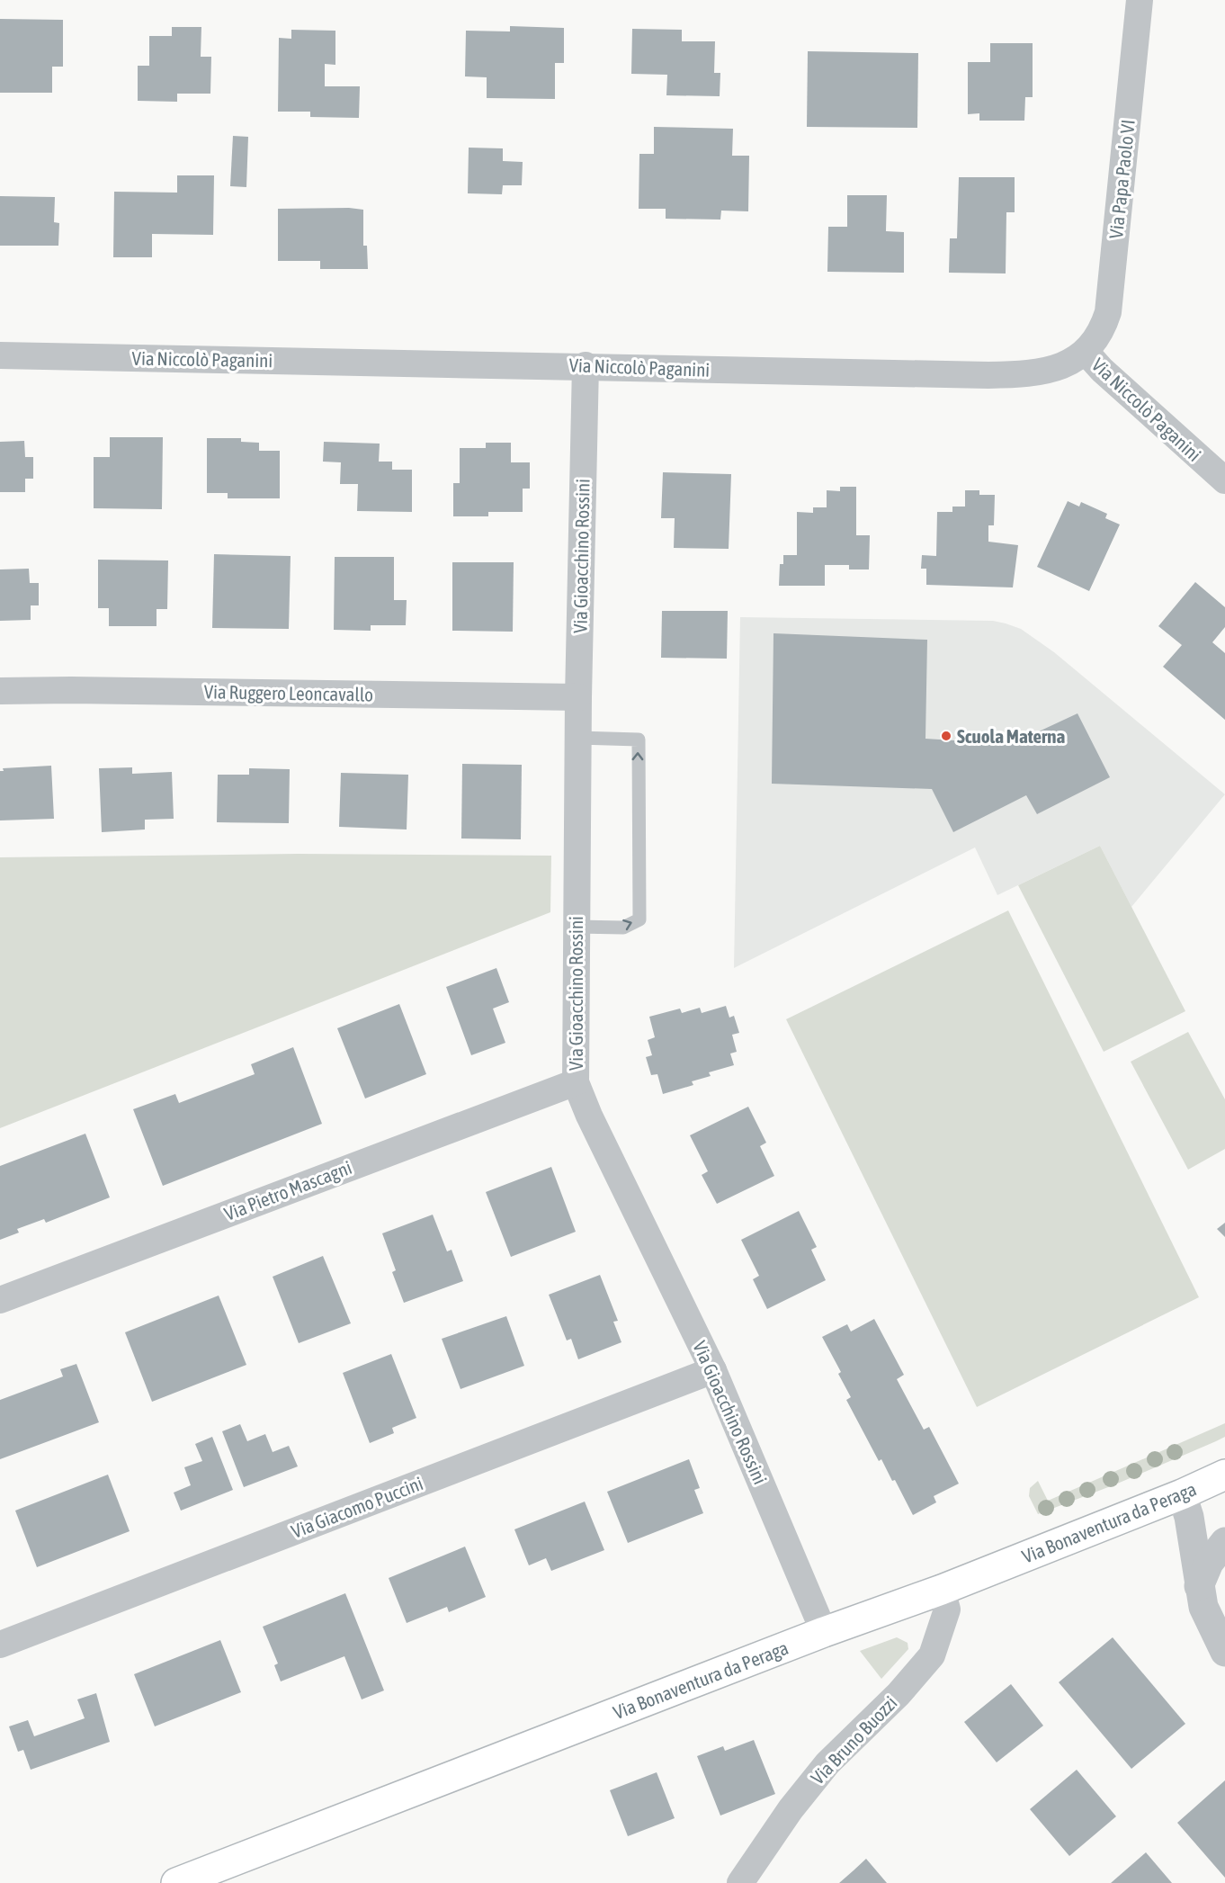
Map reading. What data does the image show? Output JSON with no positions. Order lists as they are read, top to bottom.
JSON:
{
  "streets": {
    "main road": ["Via Bonaventura da Peraga"],
    "street": [
      "Via Papa Paolo VI",
      "Via Niccolò Paganini",
      "Via Gioacchino Rossini",
      "Via Ruggero Leoncavallo",
      "Via Pietro Mascagni",
      "Via Giacomo Puccini",
      "Via Bruno Buozzi"
    ]
  },
  "crossings": [
    ["Via Papa Paolo VI", "Via Niccolò Paganini"],
    ["Via Niccolò Paganini", "Via Gioacchino Rossini"],
    ["Via Gioacchino Rossini", "Via Ruggero Leoncavallo"],
    ["Via Gioacchino Rossini", "Via Pietro Mascagni"],
    ["Via Gioacchino Rossini", "Via Giacomo Puccini"],
    ["Via Gioacchino Rossini", "Via Bonaventura da Peraga"],
    ["Via Bonaventura da Peraga", "Via Bruno Buozzi"]
  ],
  "places": ["Scuola Materna"]
}
